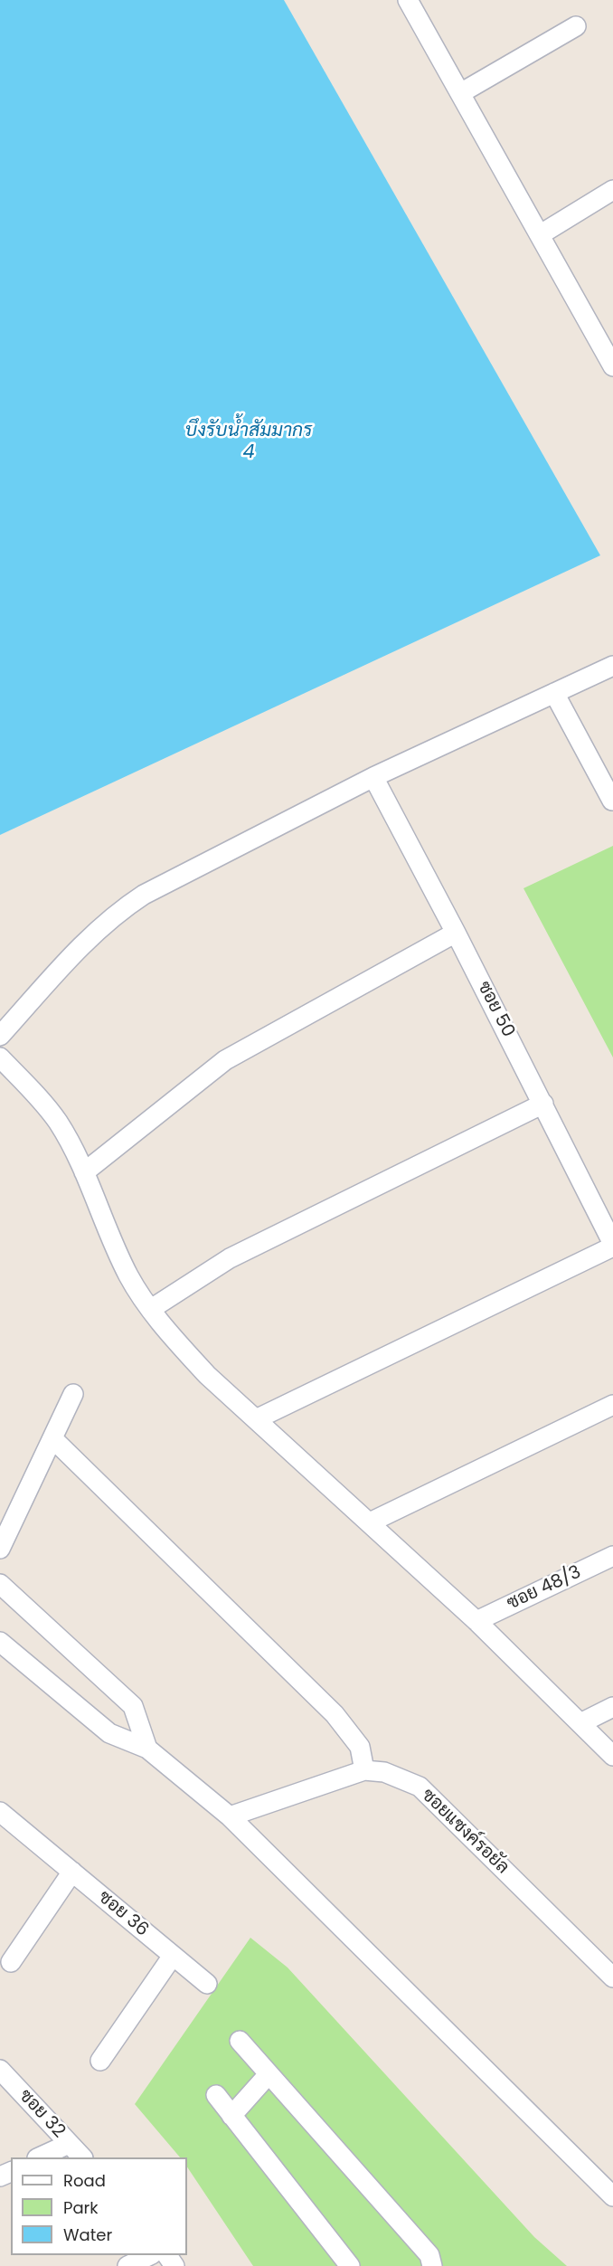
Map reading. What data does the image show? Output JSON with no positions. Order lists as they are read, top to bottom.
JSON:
{
  "streets": {
    "street": [
      "ซอย 50",
      "ซอย 48/3",
      "ซอยแซงค์รอยัล",
      "ซอย 36",
      "ซอย 32"
    ]
  },
  "water": ["บึงรับน้ำสัมมากร 4"],
  "legend": ["Road", "Park", "Water"]
}
